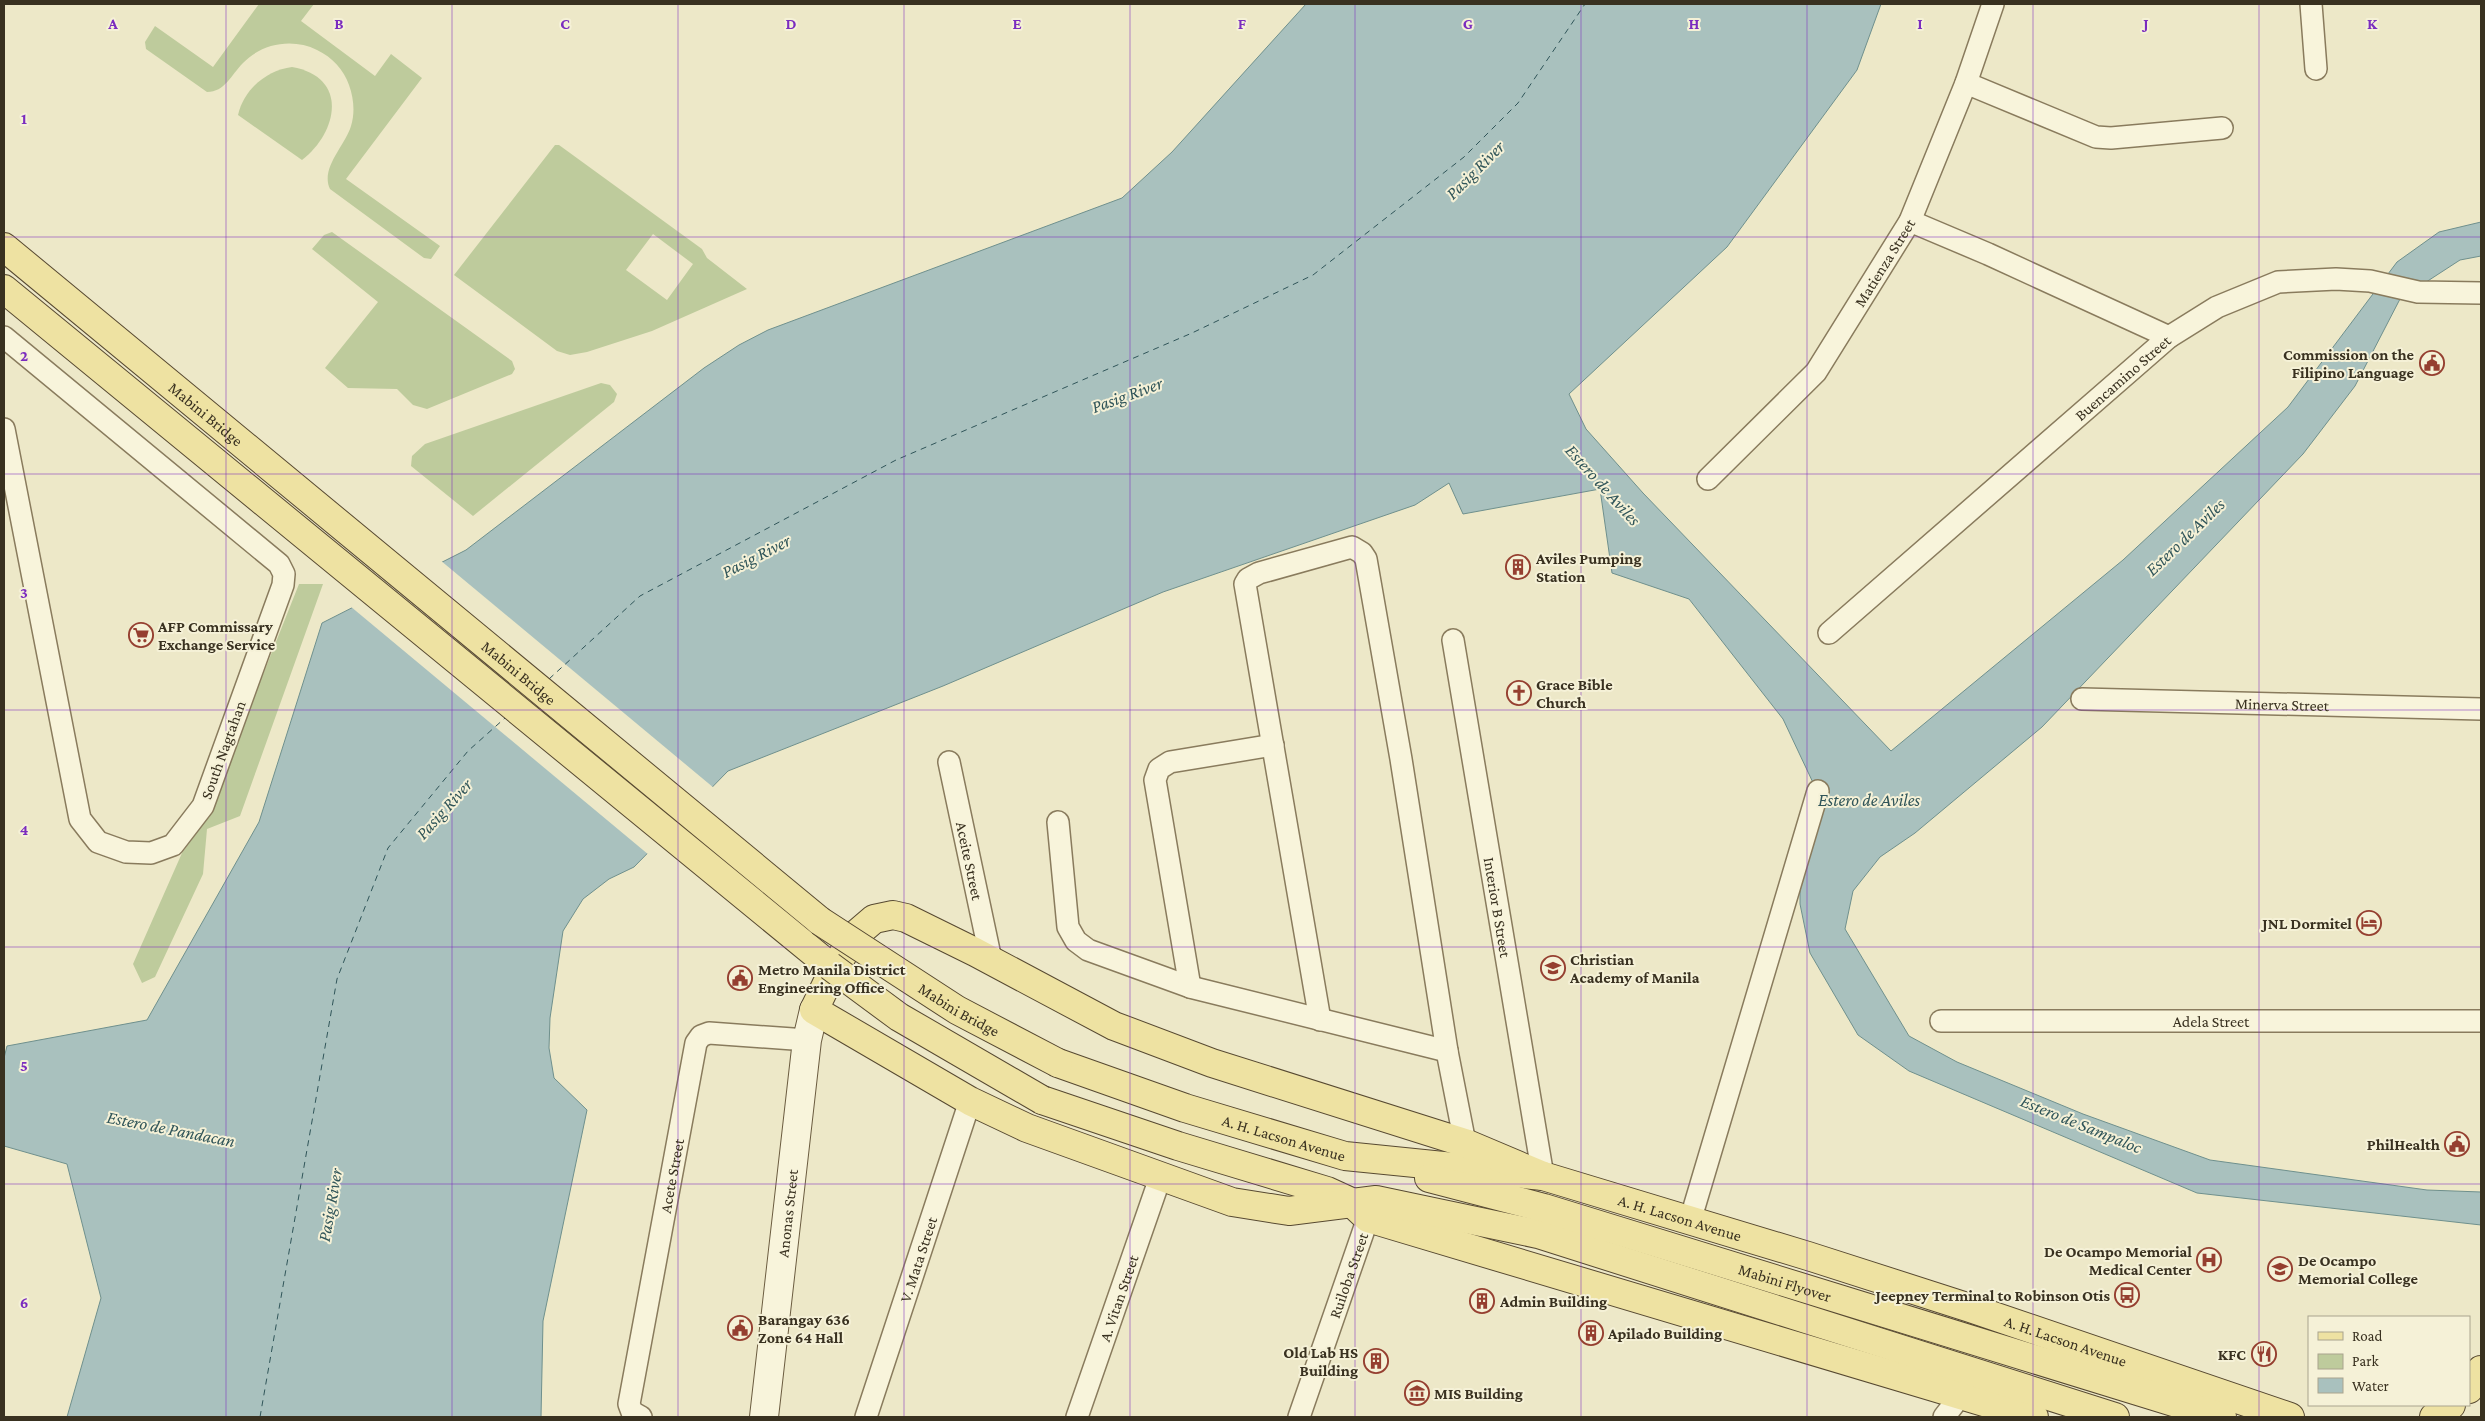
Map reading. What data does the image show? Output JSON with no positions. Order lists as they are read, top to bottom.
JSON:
{
  "streets": {
    "main road": ["Mabini Bridge", "A. H. Lacson Avenue", "Mabini Flyover"],
    "street": [
      "Matienza Street",
      "Buencamino Street",
      "Minerva Street",
      "South Nagtahan",
      "Aceite Street",
      "Interior B Street",
      "Adela Street",
      "Acete Street",
      "Anonas Street",
      "V. Mata Street",
      "Ruiloba Street",
      "A. Vitan Street"
    ]
  },
  "crossings": [
    ["Mabini Bridge", "A. H. Lacson Avenue"],
    ["Mabini Bridge", "Ruiloba Street"],
    ["Mabini Bridge", "Mabini Flyover"],
    ["Interior B Street", "A. H. Lacson Avenue"],
    ["A. H. Lacson Avenue", "Mabini Flyover"],
    ["Acete Street", "Anonas Street"],
    ["Anonas Street", "Mabini Flyover"],
    ["V. Mata Street", "Mabini Flyover"],
    ["Ruiloba Street", "Mabini Flyover"],
    ["Mabini Flyover", "A. Vitan Street"]
  ],
  "water": [
    "Pasig River",
    "Estero de Aviles",
    "Estero de Sampaloc",
    "Estero de Pandacan"
  ],
  "places": {
    "public building": [
      "Commission on the Filipino Language",
      "Metro Manila District Engineering Office",
      "PhilHealth",
      "Barangay 636 Zone 64 Hall"
    ],
    "building": [
      "Aviles Pumping Station",
      "Admin Building",
      "Apilado Building",
      "Old Lab HS Building"
    ],
    "supermarket": ["AFP Commissary Exchange Service"],
    "church": ["Grace Bible Church"],
    "hotel": ["JNL Dormitel"],
    "school or university": ["Christian Academy of Manila", "De Ocampo Memorial College"],
    "hospital": ["De Ocampo Memorial Medical Center"],
    "bus stop": ["Jeepney Terminal to Robinson Otis"],
    "restaurant": ["KFC"],
    "museum": ["MIS Building"]
  },
  "legend": ["Road", "Park", "Water"],
  "grid": {
    "columns": [
      "A",
      "B",
      "C",
      "D",
      "E",
      "F",
      "G",
      "H",
      "I",
      "J",
      "K"
    ],
    "rows": [
      "1",
      "2",
      "3",
      "4",
      "5",
      "6"
    ]
  }
}
